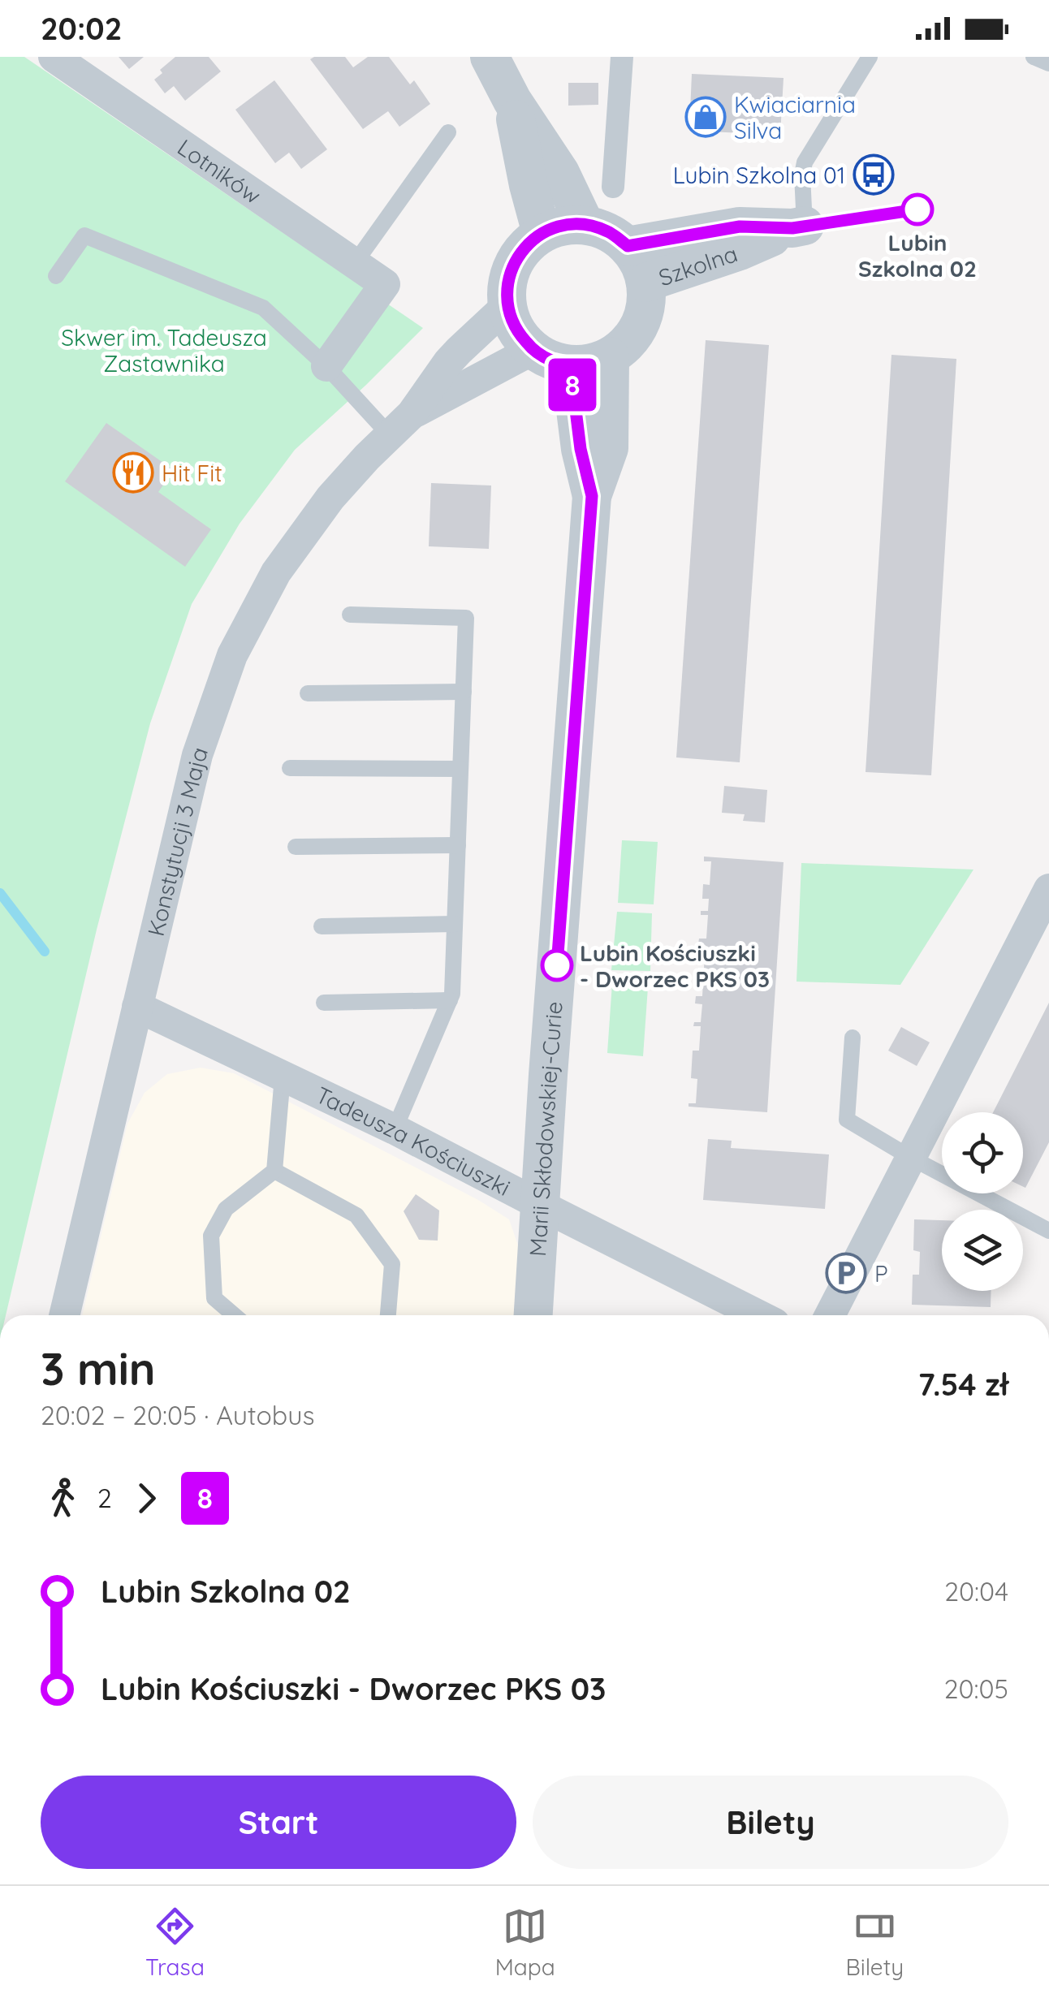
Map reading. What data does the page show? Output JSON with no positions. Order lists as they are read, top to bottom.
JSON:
{
  "streets": {
    "street": [
      "Lotników",
      "Szkolna",
      "Konstytucji 3 Maja",
      "Marii Skłodowskiej-Curie",
      "Tadeusza Kościuszki"
    ]
  },
  "crossings": [
    ["Szkolna", "Konstytucji 3 Maja"],
    ["Szkolna", "Marii Skłodowskiej-Curie"],
    ["Konstytucji 3 Maja", "Marii Skłodowskiej-Curie"],
    ["Konstytucji 3 Maja", "Tadeusza Kościuszki"],
    ["Marii Skłodowskiej-Curie", "Tadeusza Kościuszki"]
  ],
  "parks": ["Skwer im. Tadeusza Zastawnika"],
  "places": {
    "shop": ["Kwiaciarnia Silva"],
    "bus stop": ["Lubin Szkolna 01"],
    "other": ["Lubin Szkolna 02", "Lubin Kościuszki - Dworzec PKS 03"],
    "restaurant": ["Hit Fit"],
    "parking": ["P"]
  },
  "lines": ["bus line 8"],
  "page": {
    "status": "20:02",
    "on_map": "8",
    "heading": ["3 min", "20:02 – 20:05 · Autobus", "7.54 zł"],
    "legs": ["2", "8"],
    "list": [
      {
        "name": "Lubin Szkolna 02",
        "value": "20:04"
      },
      {
        "name": "Lubin Kościuszki - Dworzec PKS 03",
        "value": "20:05"
      }
    ],
    "buttons": ["Start", "Bilety"],
    "tabs": ["Trasa", "Mapa", "Bilety"]
  }
}
